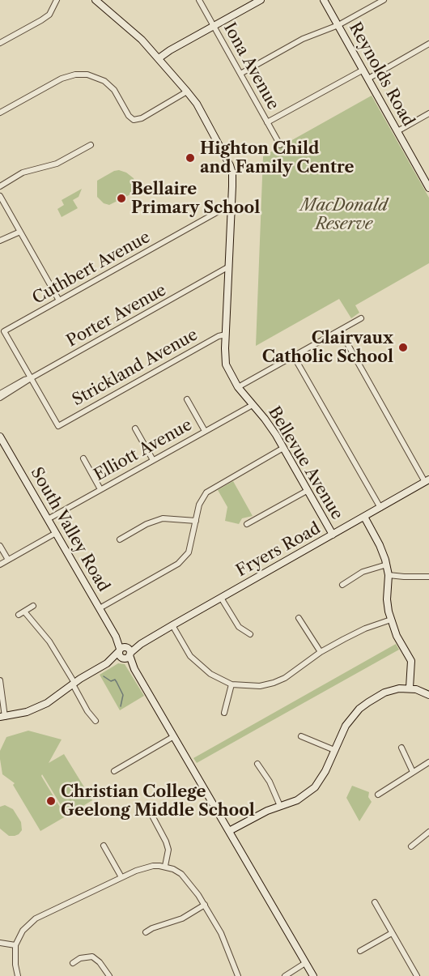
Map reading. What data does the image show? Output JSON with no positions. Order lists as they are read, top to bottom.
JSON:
{
  "streets": {
    "street": [
      "Iona Avenue",
      "Reynolds Road",
      "Cuthbert Avenue",
      "Porter Avenue",
      "Strickland Avenue",
      "Elliott Avenue",
      "Bellevue Avenue",
      "South Valley Road",
      "Fryers Road"
    ]
  },
  "crossings": [
    ["Cuthbert Avenue", "Porter Avenue"],
    ["Cuthbert Avenue", "Strickland Avenue"],
    ["Cuthbert Avenue", "Bellevue Avenue"],
    ["Porter Avenue", "Strickland Avenue"],
    ["Porter Avenue", "Bellevue Avenue"],
    ["Strickland Avenue", "Bellevue Avenue"],
    ["Elliott Avenue", "Bellevue Avenue"],
    ["Elliott Avenue", "South Valley Road"],
    ["Bellevue Avenue", "Fryers Road"],
    ["South Valley Road", "Fryers Road"]
  ],
  "parks": ["MacDonald Reserve"],
  "places": [
    "Highton Child and Family Centre",
    "Bellaire Primary School",
    "Clairvaux Catholic School",
    "Christian College Geelong Middle School"
  ]
}
